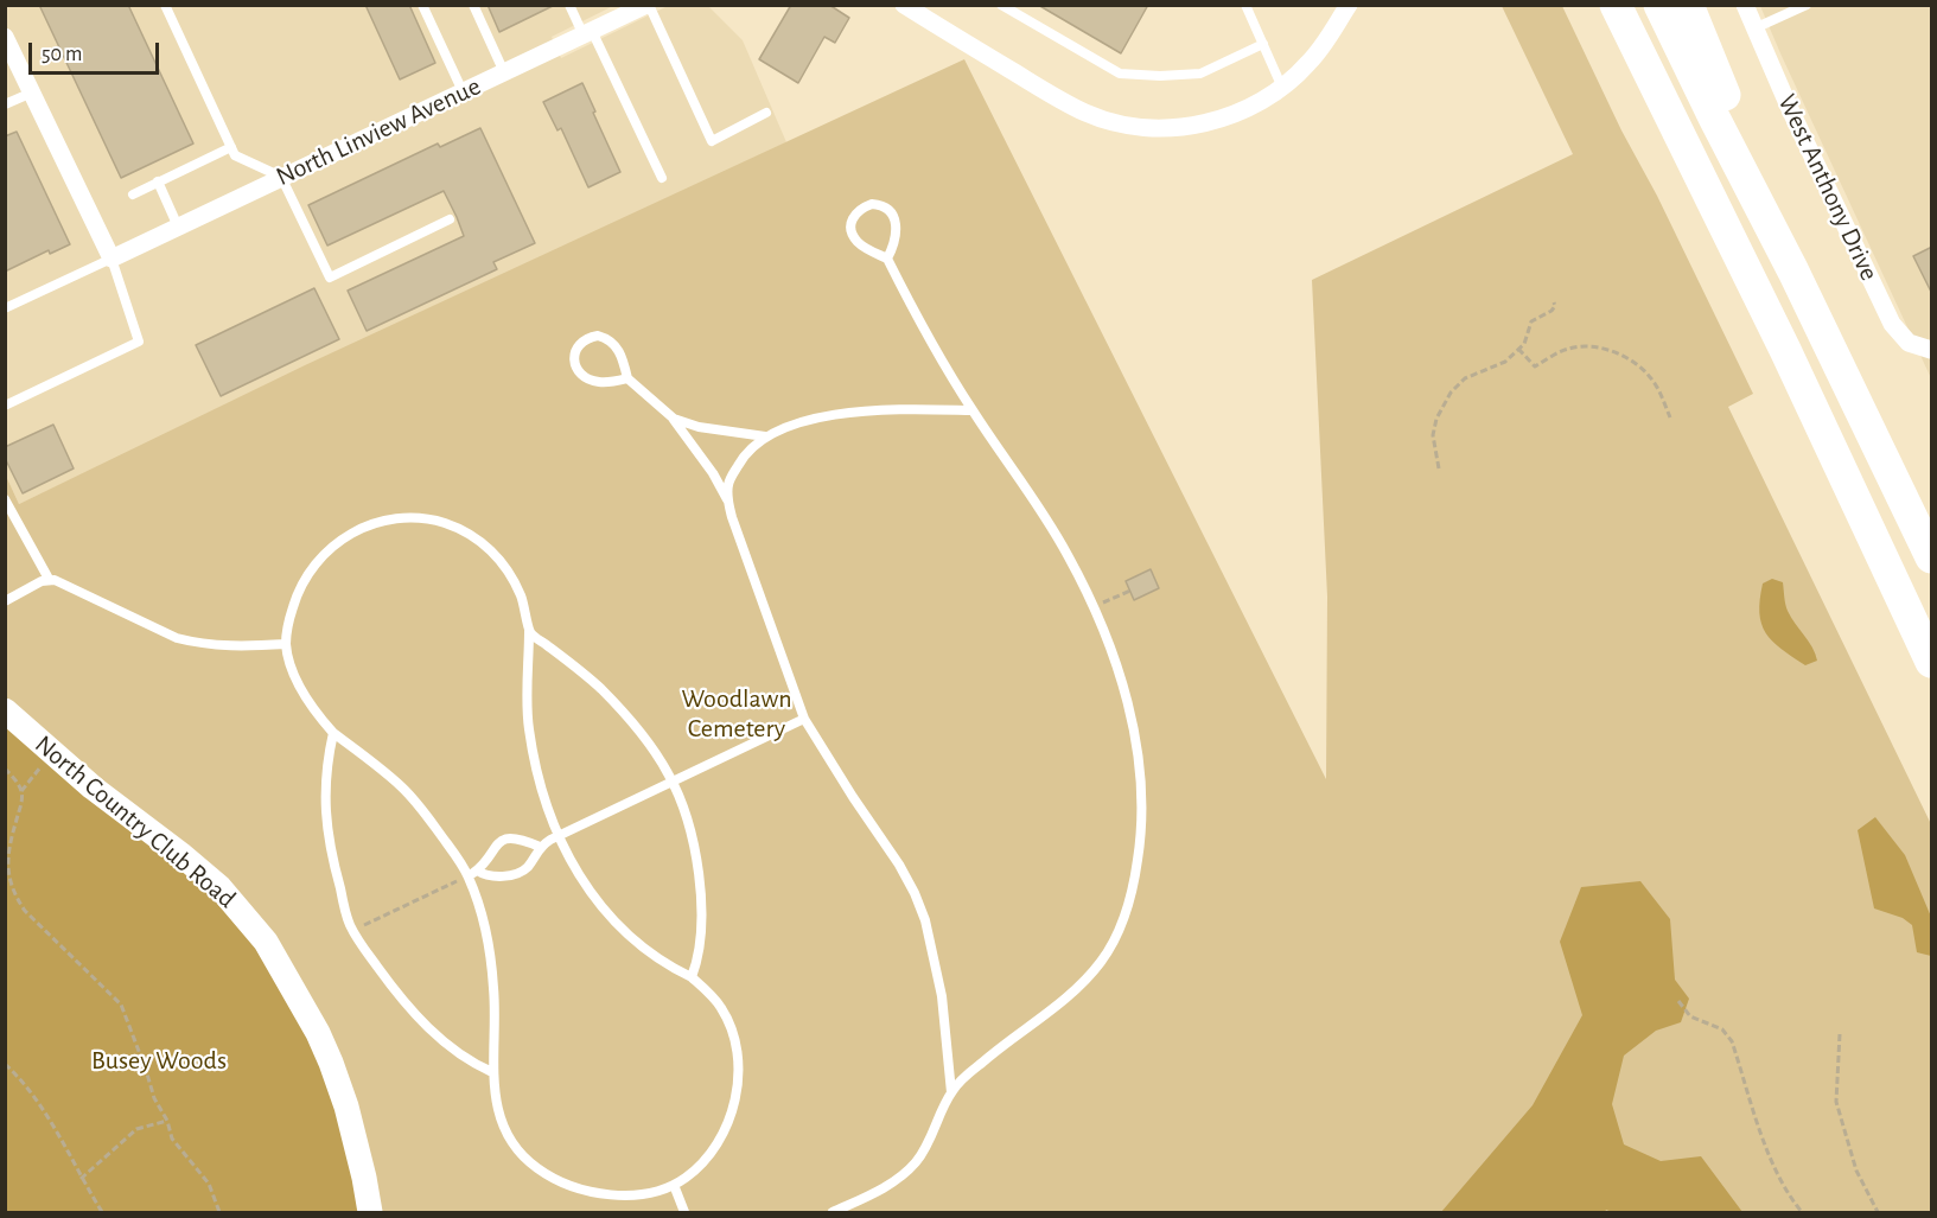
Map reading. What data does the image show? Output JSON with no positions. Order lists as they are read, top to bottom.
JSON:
{
  "streets": {
    "street": ["North Linview Avenue", "West Anthony Drive", "North Country Club Road"]
  },
  "parks": ["Woodlawn Cemetery", "Busey Woods"],
  "scale_bar": "50 m"
}
